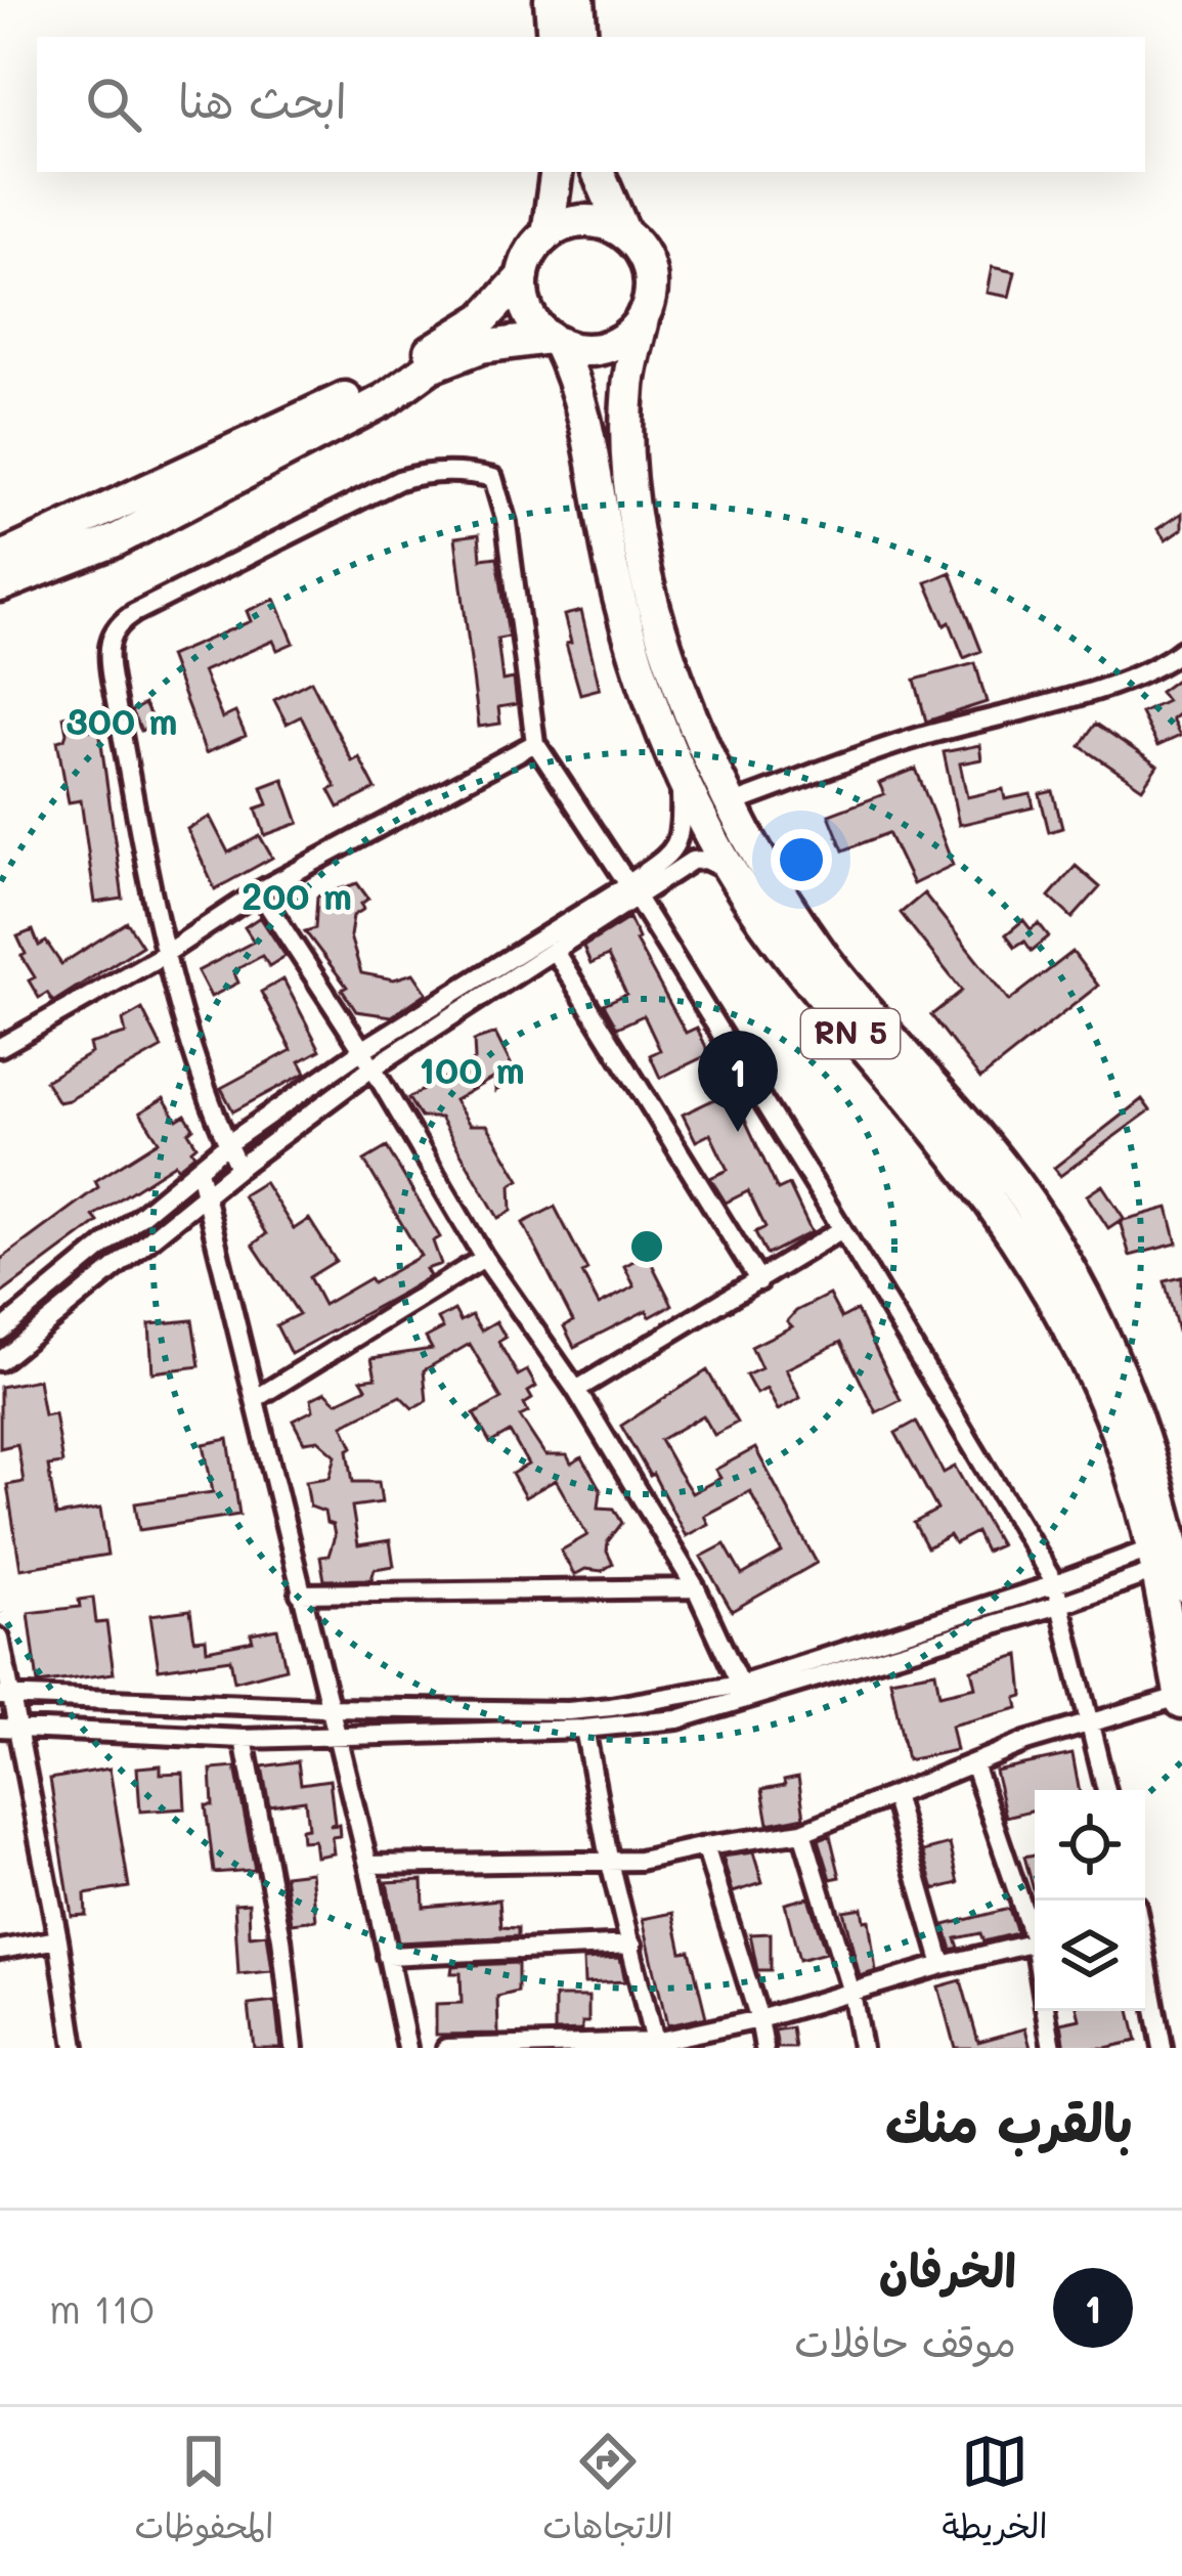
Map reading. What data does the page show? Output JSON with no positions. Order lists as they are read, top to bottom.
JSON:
{
  "streets": {
    "highway": ["RN 5"]
  },
  "page": {
    "search": "ابحث هنا",
    "pins": "1",
    "heading": "بالقرب منك",
    "list": [
      {
        "mark": "1",
        "name": "الخرفان",
        "note": "موقف حافلات",
        "value": "110 m"
      }
    ],
    "nav": ["الخريطة", "الاتجاهات", "المحفوظات"]
  },
  "rings": ["300 m", "200 m", "100 m"]
}
